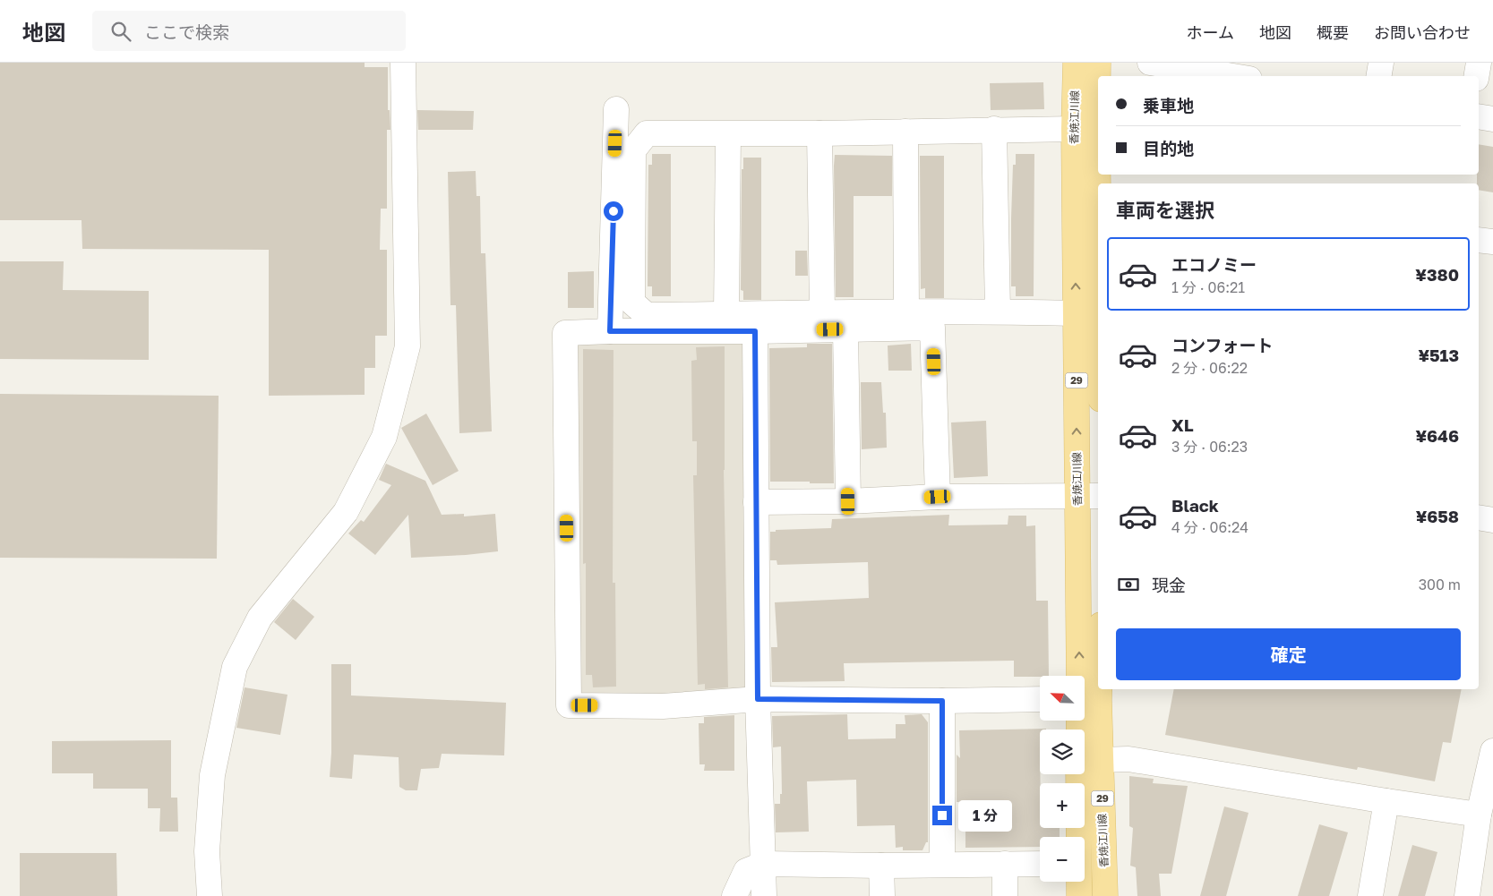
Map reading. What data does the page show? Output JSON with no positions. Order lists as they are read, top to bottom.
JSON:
{
  "streets": {
    "main road": ["香焼江川線", "29"]
  },
  "one_way": ["香焼江川線"],
  "north": "top left",
  "page": {
    "header": "地図",
    "search": "ここで検索",
    "nav": [
      "ホーム",
      "地図",
      "概要",
      "お問い合わせ"
    ],
    "banner": ["乗車地", "目的地"],
    "heading": "車両を選択",
    "list": [
      {
        "name": "エコノミー",
        "note": "1 分 · 06:21",
        "value": "¥380"
      },
      {
        "name": "コンフォート",
        "note": "2 分 · 06:22",
        "value": "¥513"
      },
      {
        "name": "XL",
        "note": "3 分 · 06:23",
        "value": "¥646"
      },
      {
        "name": "Black",
        "note": "4 分 · 06:24",
        "value": "¥658"
      }
    ],
    "pay": ["現金", "300 m"],
    "buttons": "確定",
    "map_buttons": ["+", "−"],
    "bubble": "1 分"
  }
}
